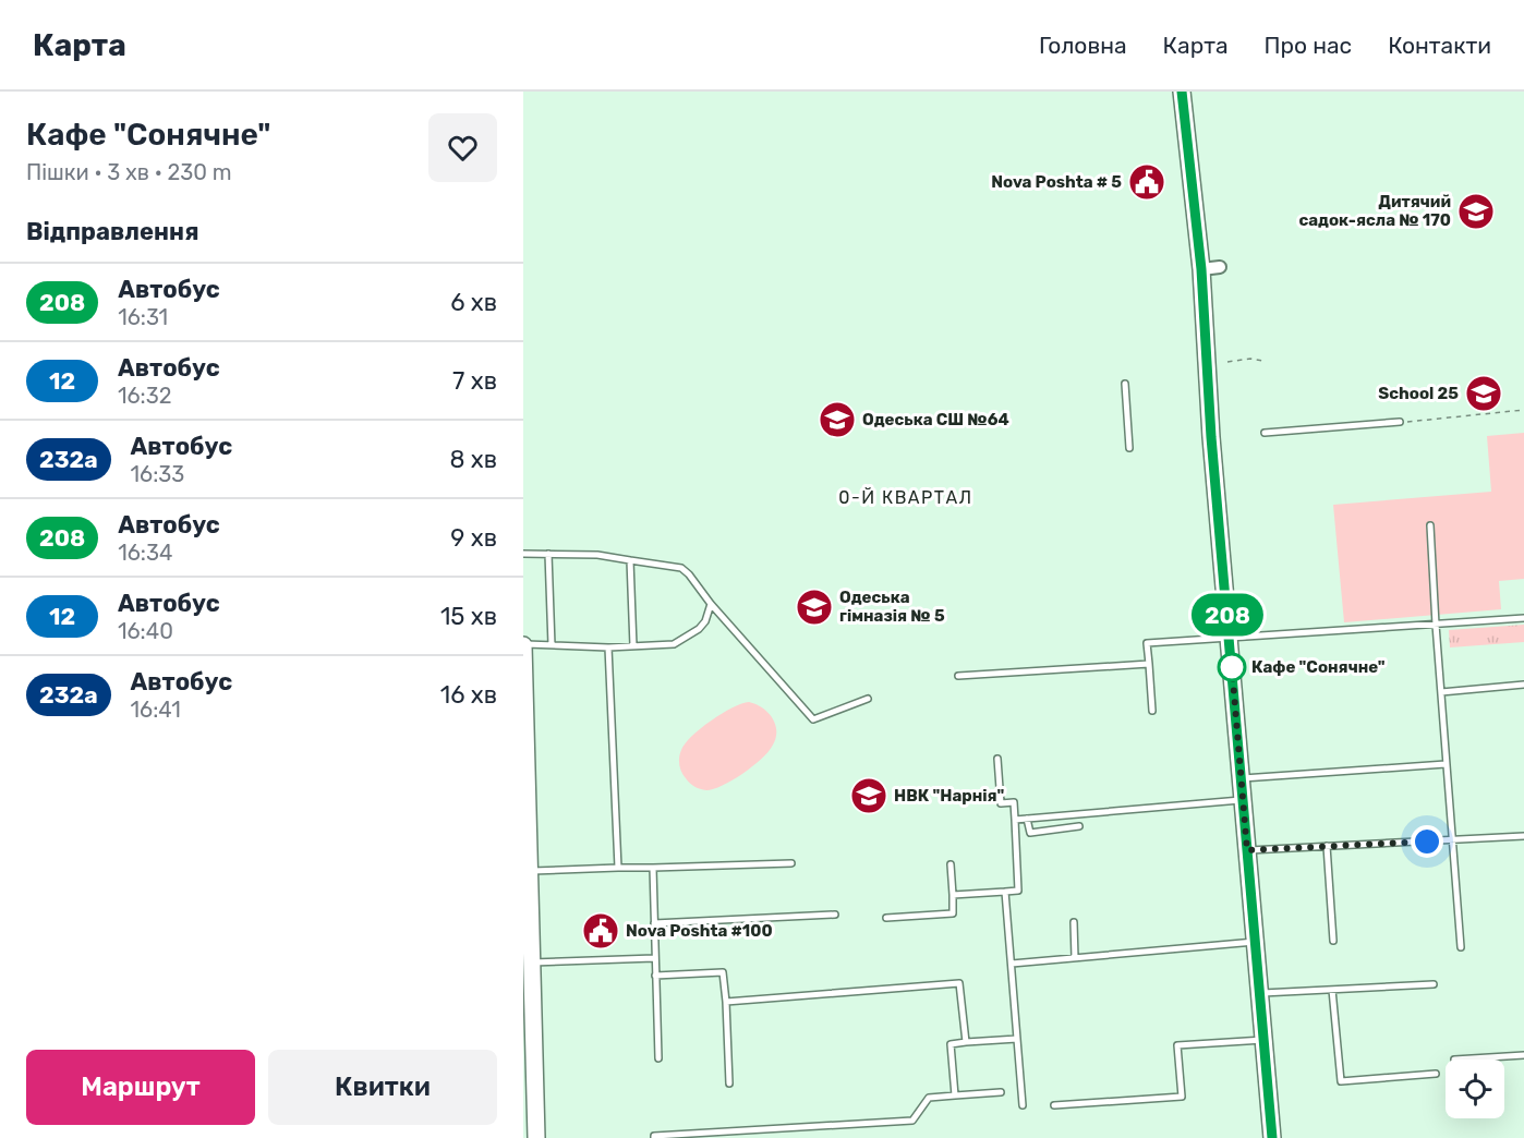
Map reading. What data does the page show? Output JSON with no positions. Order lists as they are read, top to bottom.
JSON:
{
  "districts": ["0-Й КВАРТАЛ"],
  "places": {
    "public building": ["Nova Poshta # 5", "Nova Poshta #100"],
    "school or university": [
      "Дитячий садок-ясла № 170",
      "School 25",
      "Одеська СШ №64",
      "Одеська гімназія № 5",
      "НВК \"Нарнія\""
    ],
    "other": ["Кафе \"Сонячне\""]
  },
  "lines": ["bus line 208"],
  "page": {
    "header": "Карта",
    "nav": [
      "Головна",
      "Карта",
      "Про нас",
      "Контакти"
    ],
    "heading": [
      ["Кафе \"Сонячне\"", "Пішки · 3 хв · 230 m"],
      "Відправлення"
    ],
    "on_map": "208",
    "list": [
      {
        "mark": "208",
        "name": "Автобус",
        "note": "16:31",
        "value": "6 хв"
      },
      {
        "mark": "12",
        "name": "Автобус",
        "note": "16:32",
        "value": "7 хв"
      },
      {
        "mark": "232а",
        "name": "Автобус",
        "note": "16:33",
        "value": "8 хв"
      },
      {
        "mark": "208",
        "name": "Автобус",
        "note": "16:34",
        "value": "9 хв"
      },
      {
        "mark": "12",
        "name": "Автобус",
        "note": "16:40",
        "value": "15 хв"
      },
      {
        "mark": "232а",
        "name": "Автобус",
        "note": "16:41",
        "value": "16 хв"
      }
    ],
    "buttons": ["Маршрут", "Квитки"]
  }
}
